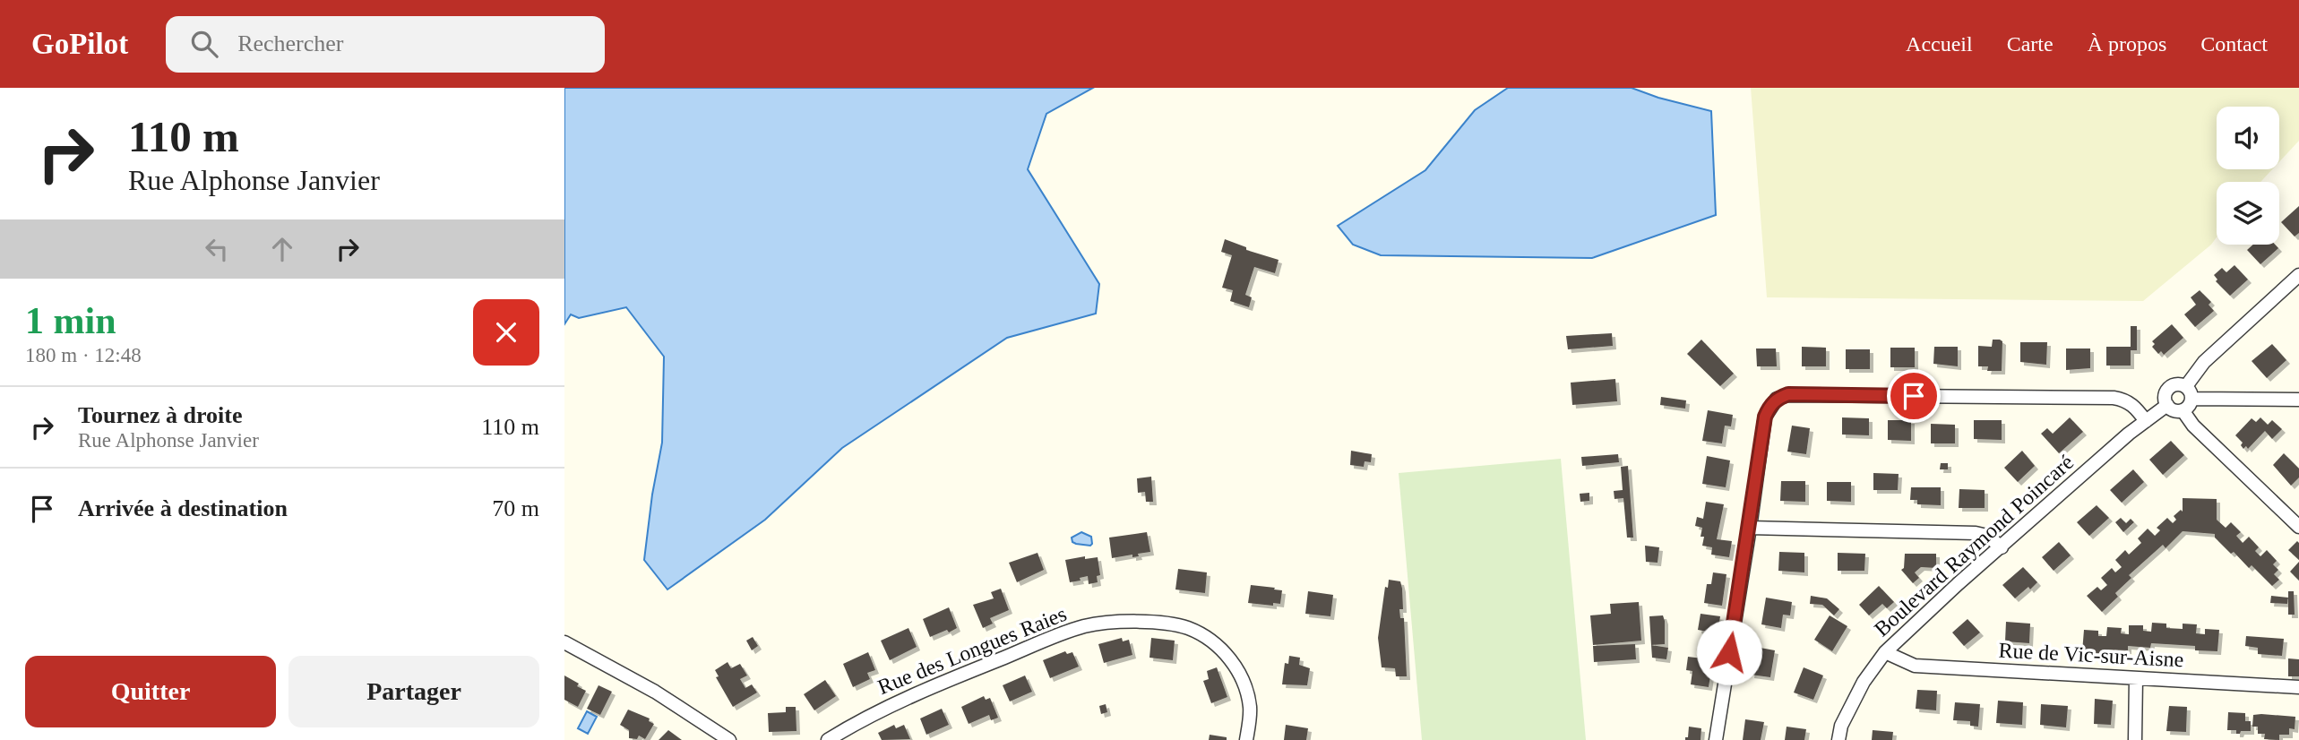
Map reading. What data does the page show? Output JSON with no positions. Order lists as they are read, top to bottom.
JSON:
{
  "streets": {
    "street": ["Boulevard Raymond Poincaré", "Rue des Longues Raies", "Rue de Vic-sur-Aisne"]
  },
  "crossings": [
    ["Boulevard Raymond Poincaré", "Rue de Vic-sur-Aisne"]
  ],
  "page": {
    "header": "GoPilot",
    "search": "Rechercher",
    "nav": [
      "Accueil",
      "Carte",
      "À propos",
      "Contact"
    ],
    "turn": ["110 m", "Rue Alphonse Janvier"],
    "heading": ["1 min", "180 m · 12:48"],
    "list": [
      {
        "name": "Tournez à droite",
        "note": "Rue Alphonse Janvier",
        "value": "110 m"
      },
      {
        "name": "Arrivée à destination",
        "value": "70 m"
      }
    ],
    "buttons": ["Quitter", "Partager"]
  }
}
